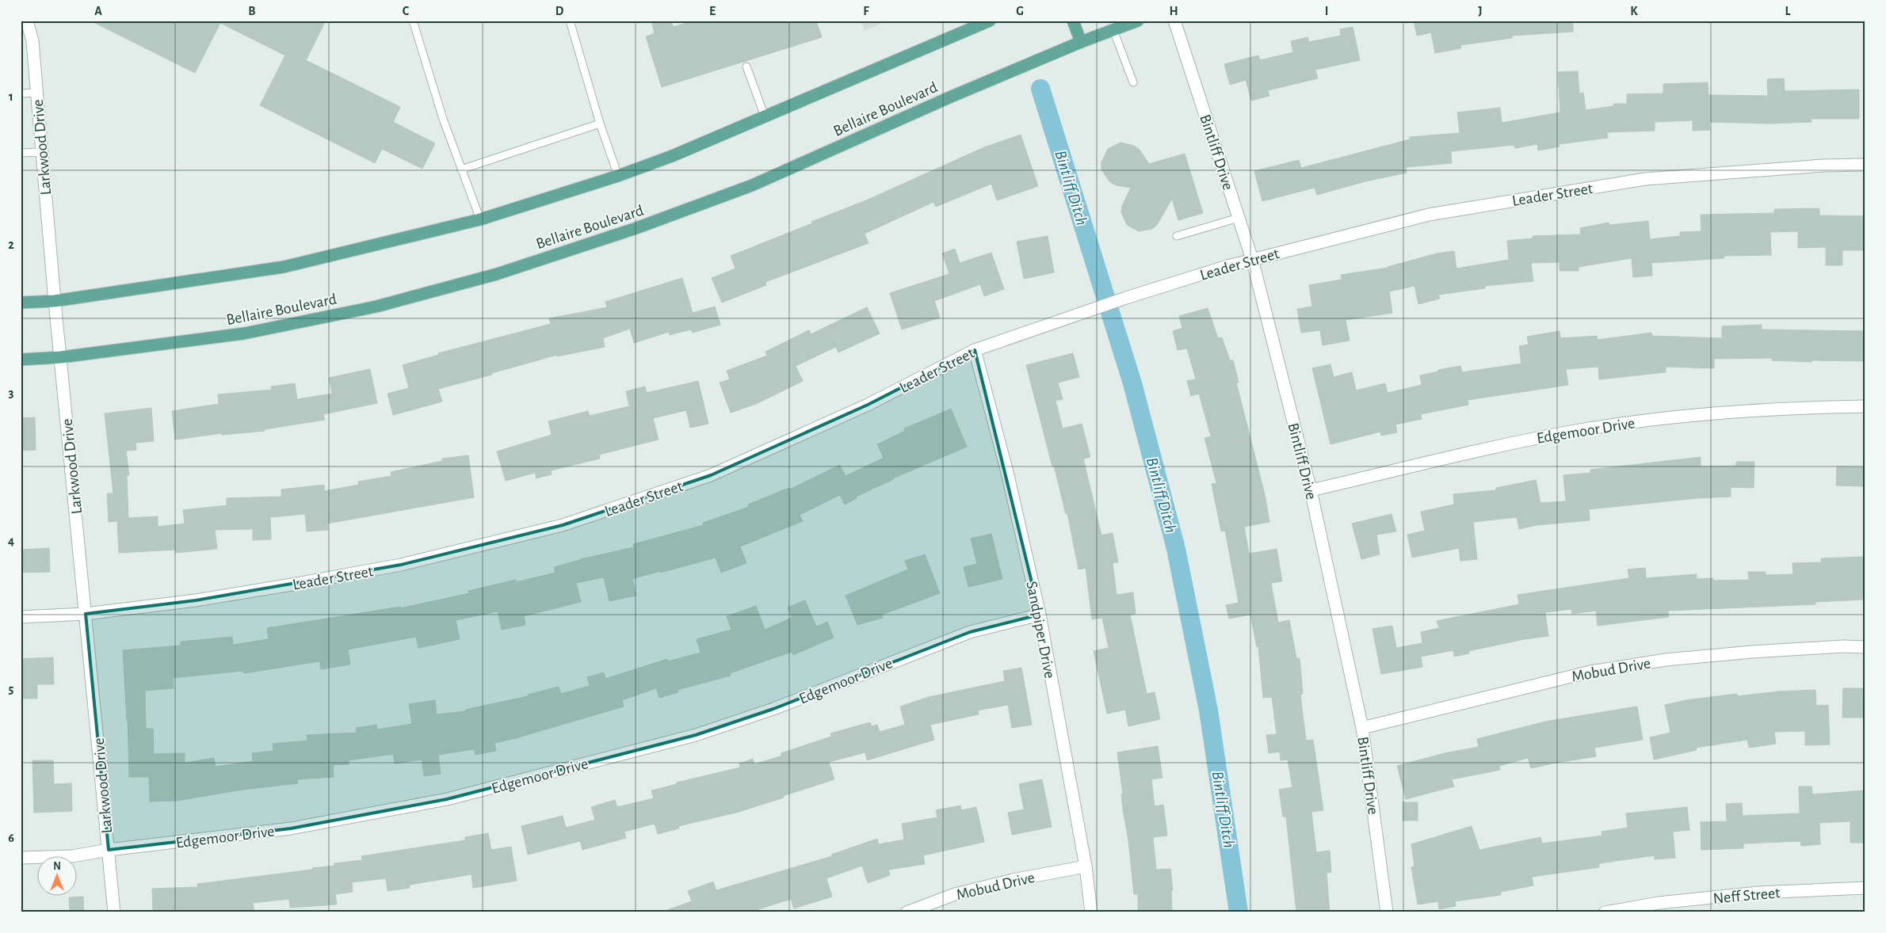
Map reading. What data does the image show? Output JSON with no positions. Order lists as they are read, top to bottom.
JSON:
{
  "streets": {
    "main road": ["Bellaire Boulevard"],
    "street": [
      "Larkwood Drive",
      "Bintliff Drive",
      "Leader Street",
      "Edgemoor Drive",
      "Sandpiper Drive",
      "Mobud Drive",
      "Neff Street"
    ]
  },
  "crossings": [
    ["Bellaire Boulevard", "Larkwood Drive"],
    ["Larkwood Drive", "Leader Street"],
    ["Larkwood Drive", "Edgemoor Drive"],
    ["Bintliff Drive", "Leader Street"],
    ["Bintliff Drive", "Edgemoor Drive"],
    ["Bintliff Drive", "Mobud Drive"],
    ["Leader Street", "Sandpiper Drive"],
    ["Edgemoor Drive", "Sandpiper Drive"],
    ["Sandpiper Drive", "Mobud Drive"]
  ],
  "water": ["Bintliff Ditch"],
  "north": "top",
  "grid": {
    "columns": [
      "A",
      "B",
      "C",
      "D",
      "E",
      "F",
      "G",
      "H",
      "I",
      "J",
      "K",
      "L"
    ],
    "rows": [
      "1",
      "2",
      "3",
      "4",
      "5",
      "6"
    ]
  }
}
